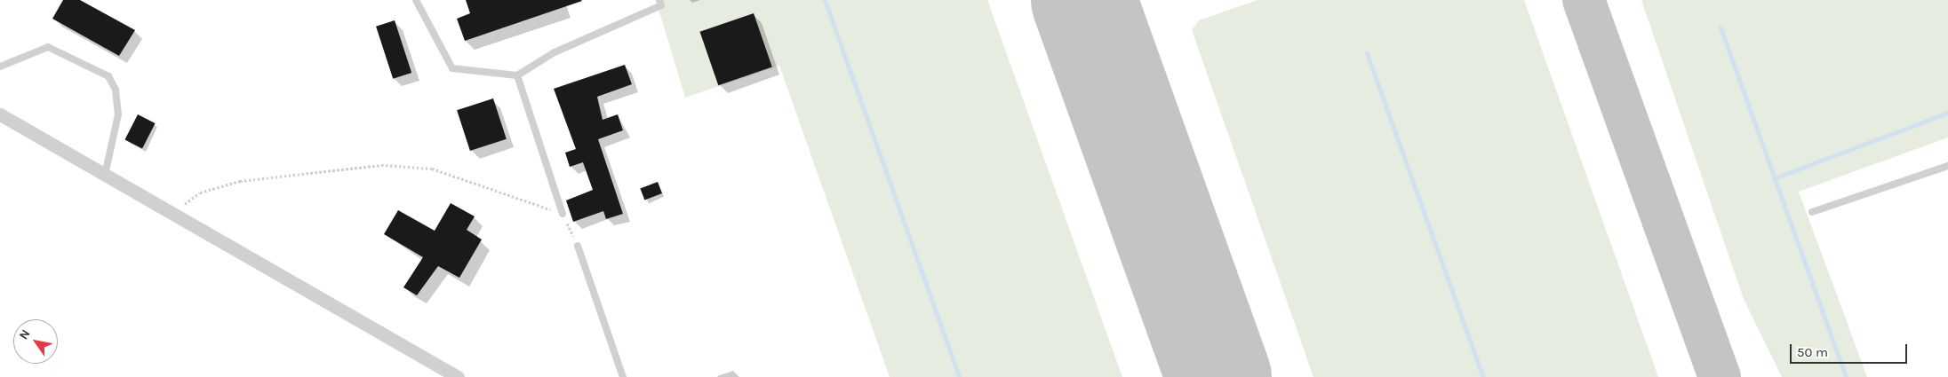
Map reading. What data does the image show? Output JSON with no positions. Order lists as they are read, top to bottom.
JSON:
{
  "scale_bar": "50 m",
  "north": "top left"
}
